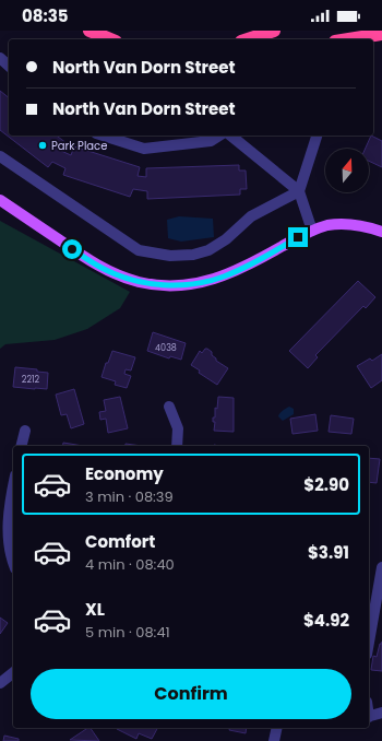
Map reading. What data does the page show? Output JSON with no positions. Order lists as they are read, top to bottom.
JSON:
{
  "places": ["Park Place"],
  "house_numbers": ["4038", "2212"],
  "north": "top",
  "page": {
    "status": "08:35",
    "banner": ["North Van Dorn Street", "North Van Dorn Street"],
    "list": [
      {
        "name": "Economy",
        "note": "3 min · 08:39",
        "value": "$2.90"
      },
      {
        "name": "Comfort",
        "note": "4 min · 08:40",
        "value": "$3.91"
      },
      {
        "name": "XL",
        "note": "5 min · 08:41",
        "value": "$4.92"
      }
    ],
    "buttons": "Confirm"
  }
}
